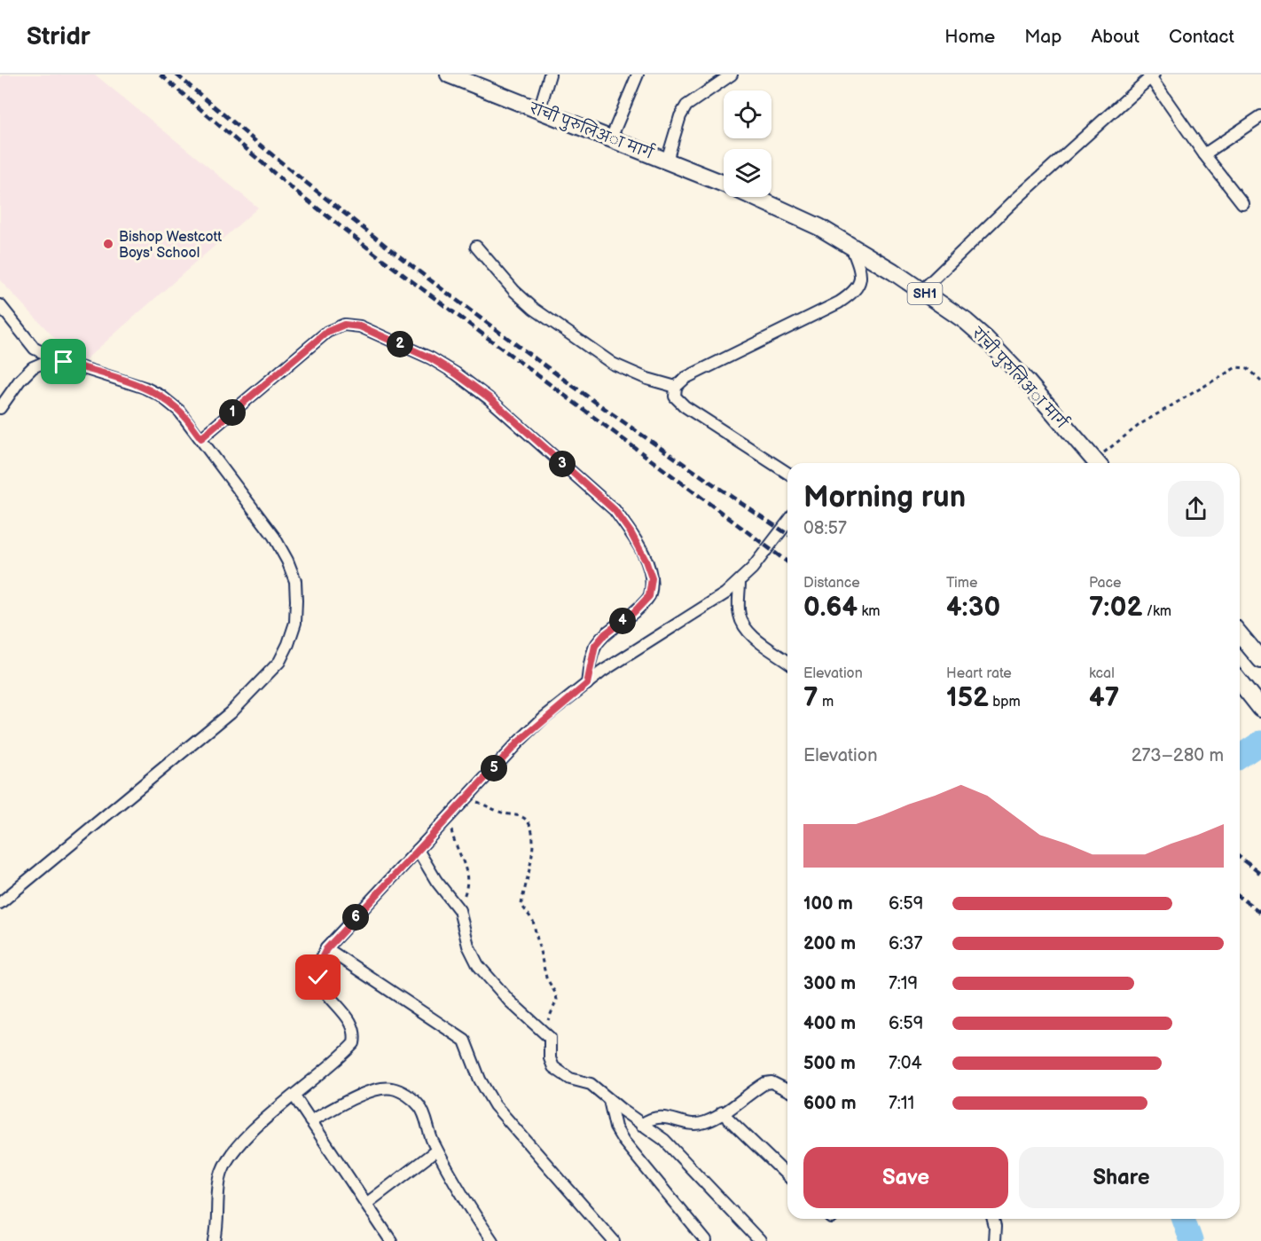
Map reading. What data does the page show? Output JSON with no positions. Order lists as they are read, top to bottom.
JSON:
{
  "streets": {
    "main road": ["रांची पुरुलिअा मार्ग", "SH1"]
  },
  "places": ["Bishop Westcott Boys' School"],
  "page": {
    "header": "Stridr",
    "nav": [
      "Home",
      "Map",
      "About",
      "Contact"
    ],
    "pins": [
      "2",
      "1",
      "3",
      "4",
      "5",
      "6"
    ],
    "heading": ["Morning run", "08:57"],
    "stats": [
      ["Distance", "0.64 km"],
      ["Time", "4:30"],
      ["Pace", "7:02 /km"],
      ["Elevation", "7 m"],
      ["Heart rate", "152 bpm"],
      ["kcal", "47"]
    ],
    "chart": ["Elevation", "273–280 m"],
    "list": [
      {
        "name": "100 m",
        "note": "6:59"
      },
      {
        "name": "200 m",
        "note": "6:37"
      },
      {
        "name": "300 m",
        "note": "7:19"
      },
      {
        "name": "400 m",
        "note": "6:59"
      },
      {
        "name": "500 m",
        "note": "7:04"
      },
      {
        "name": "600 m",
        "note": "7:11"
      }
    ],
    "buttons": ["Save", "Share"]
  }
}
